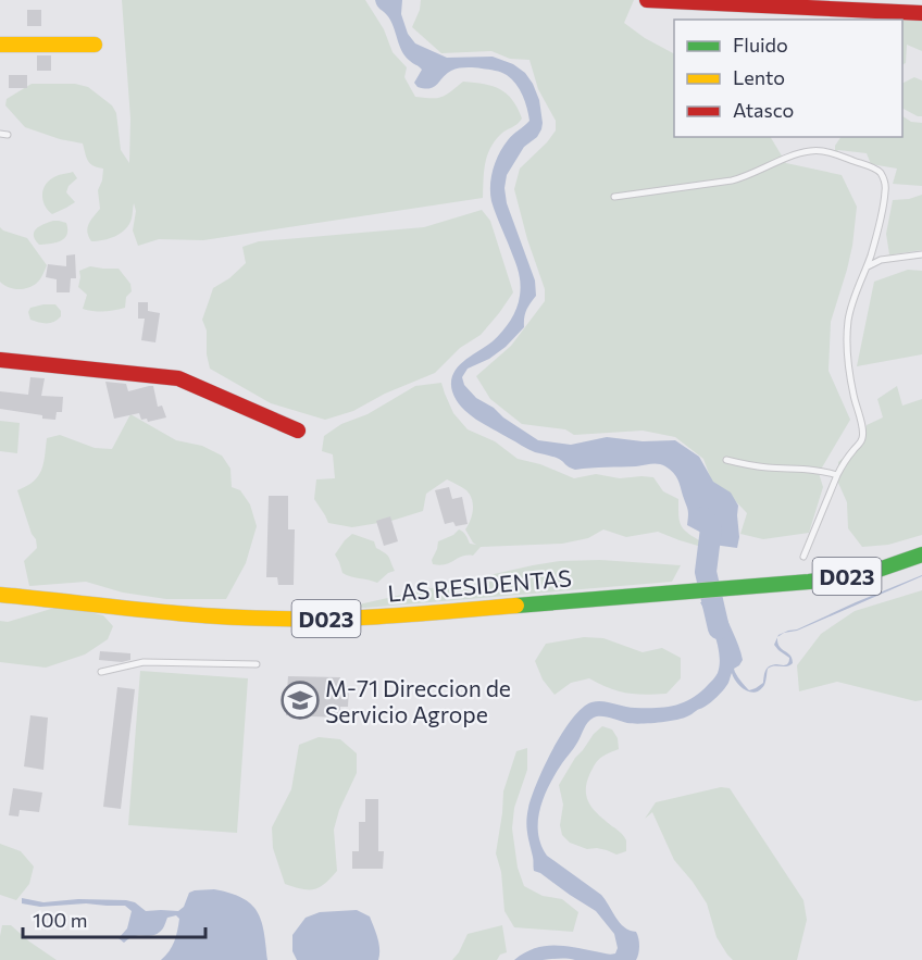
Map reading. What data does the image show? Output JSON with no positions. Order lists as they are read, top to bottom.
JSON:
{
  "streets": {
    "main road": ["D023", "LAS RESIDENTAS"]
  },
  "places": {
    "school or university": ["M-71 Direccion de Servicio Agrope"]
  },
  "legend": ["Fluido", "Lento", "Atasco"],
  "scale_bar": "100 m"
}
